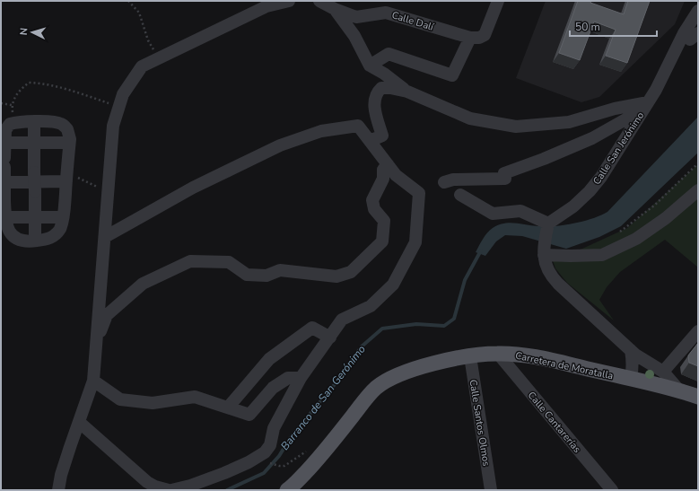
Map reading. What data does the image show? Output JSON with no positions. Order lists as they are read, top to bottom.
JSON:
{
  "streets": {
    "main road": ["Carretera de Moratalla"],
    "street": [
      "Calle Dalí",
      "Calle San Jerónimo",
      "Calle Cantarerías",
      "Calle Santos Olmos"
    ]
  },
  "crossings": [
    ["Carretera de Moratalla", "Calle Cantarerías"],
    ["Carretera de Moratalla", "Calle Santos Olmos"]
  ],
  "water": ["Barranco de San Gerónimo"],
  "scale_bar": "50 m",
  "north": "left"
}
